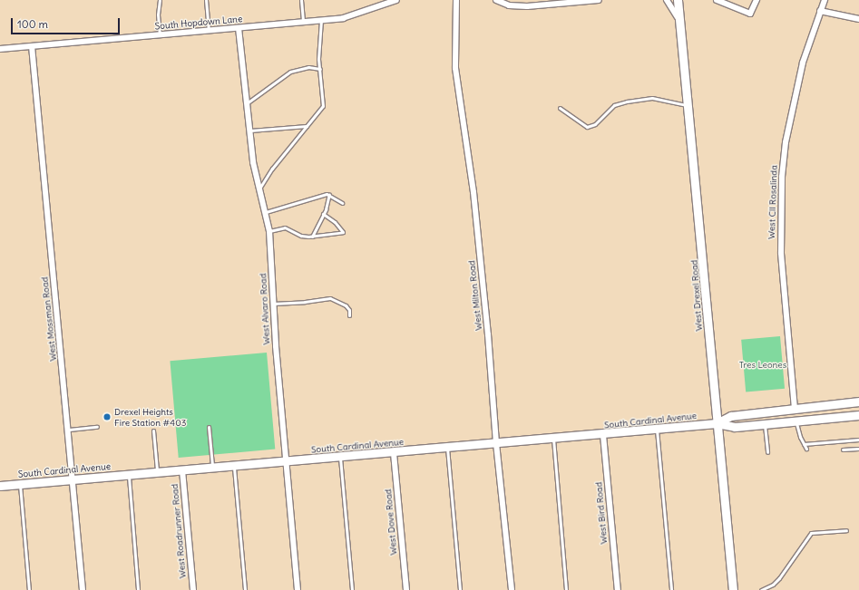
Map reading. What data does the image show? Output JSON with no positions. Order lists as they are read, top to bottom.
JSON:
{
  "streets": {
    "main road": ["West Drexel Road", "South Cardinal Avenue"],
    "street": [
      "South Hopdown Lane",
      "West Cll Rosalinda",
      "West Milton Road",
      "West Alvaro Road",
      "West Mossman Road",
      "West Bird Road",
      "West Dove Road",
      "West Roadrunner Road"
    ]
  },
  "crossings": [
    ["South Hopdown Lane", "West Alvaro Road"],
    ["South Hopdown Lane", "West Mossman Road"],
    ["West Cll Rosalinda", "South Cardinal Avenue"],
    ["West Milton Road", "South Cardinal Avenue"],
    ["West Drexel Road", "South Cardinal Avenue"],
    ["West Alvaro Road", "South Cardinal Avenue"],
    ["West Mossman Road", "South Cardinal Avenue"],
    ["South Cardinal Avenue", "West Bird Road"],
    ["South Cardinal Avenue", "West Dove Road"],
    ["South Cardinal Avenue", "West Roadrunner Road"]
  ],
  "parks": ["Tres Leones"],
  "places": ["Drexel Heights Fire Station #403"],
  "scale_bar": "100 m"
}
